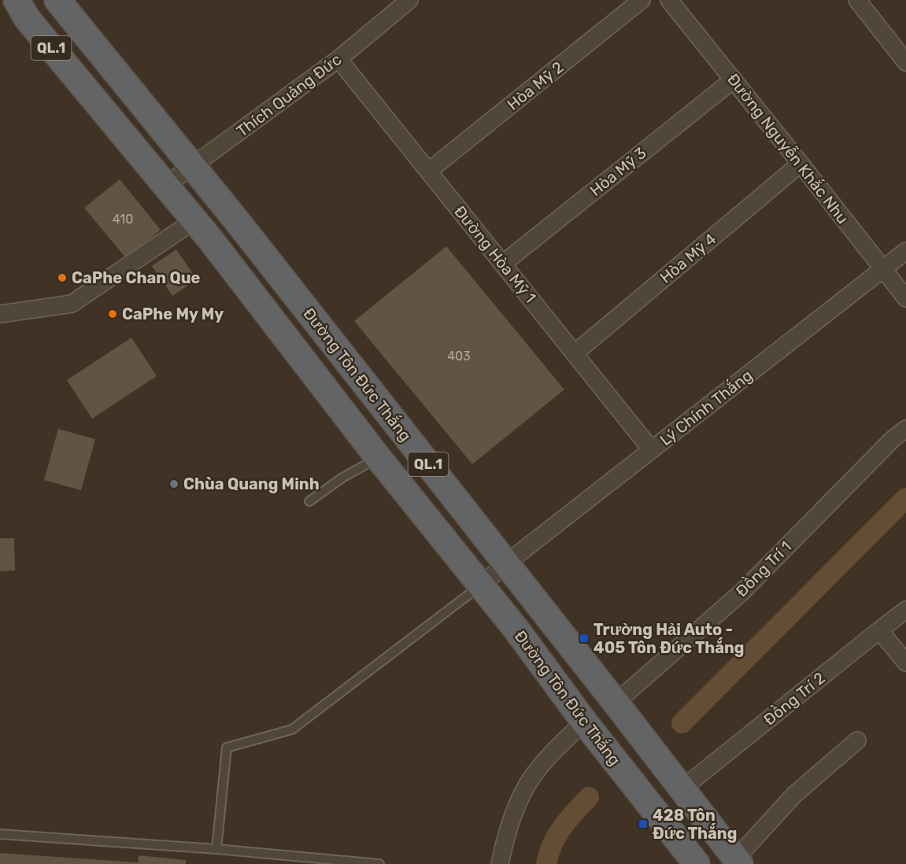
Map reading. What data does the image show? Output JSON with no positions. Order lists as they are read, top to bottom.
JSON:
{
  "streets": {
    "highway": ["QL.1", "Đường Tôn Đức Thắng"],
    "street": [
      "Hòa Mỹ 2",
      "Thích Quảng Đức",
      "Đường Nguyễn Khắc Nhu",
      "Hòa Mỹ 3",
      "Đường Hòa Mỹ 1",
      "Hòa Mỹ 4",
      "Lý Chính Thắng",
      "Đồng Trí 1",
      "Đồng Trí 2"
    ]
  },
  "crossings": [
    ["Hòa Mỹ 2", "Đường Hòa Mỹ 1"],
    ["Thích Quảng Đức", "Đường Hòa Mỹ 1"],
    ["Thích Quảng Đức", "Đường Tôn Đức Thắng"],
    ["Đường Nguyễn Khắc Nhu", "Hòa Mỹ 3"],
    ["Đường Nguyễn Khắc Nhu", "Hòa Mỹ 4"],
    ["Đường Nguyễn Khắc Nhu", "Lý Chính Thắng"],
    ["Hòa Mỹ 3", "Đường Hòa Mỹ 1"],
    ["Đường Hòa Mỹ 1", "Hòa Mỹ 4"],
    ["Đường Hòa Mỹ 1", "Lý Chính Thắng"],
    ["Đường Tôn Đức Thắng", "Lý Chính Thắng"],
    ["Đường Tôn Đức Thắng", "Đồng Trí 1"],
    ["Đường Tôn Đức Thắng", "Đồng Trí 2"]
  ],
  "places": {
    "other": ["CaPhe Chan Que", "CaPhe My My", "Chùa Quang Minh"],
    "transit": ["Trường Hải Auto - 405 Tôn Đức Thắng", "428 Tôn Đức Thắng"]
  },
  "house_numbers": ["410", "403"]
}
